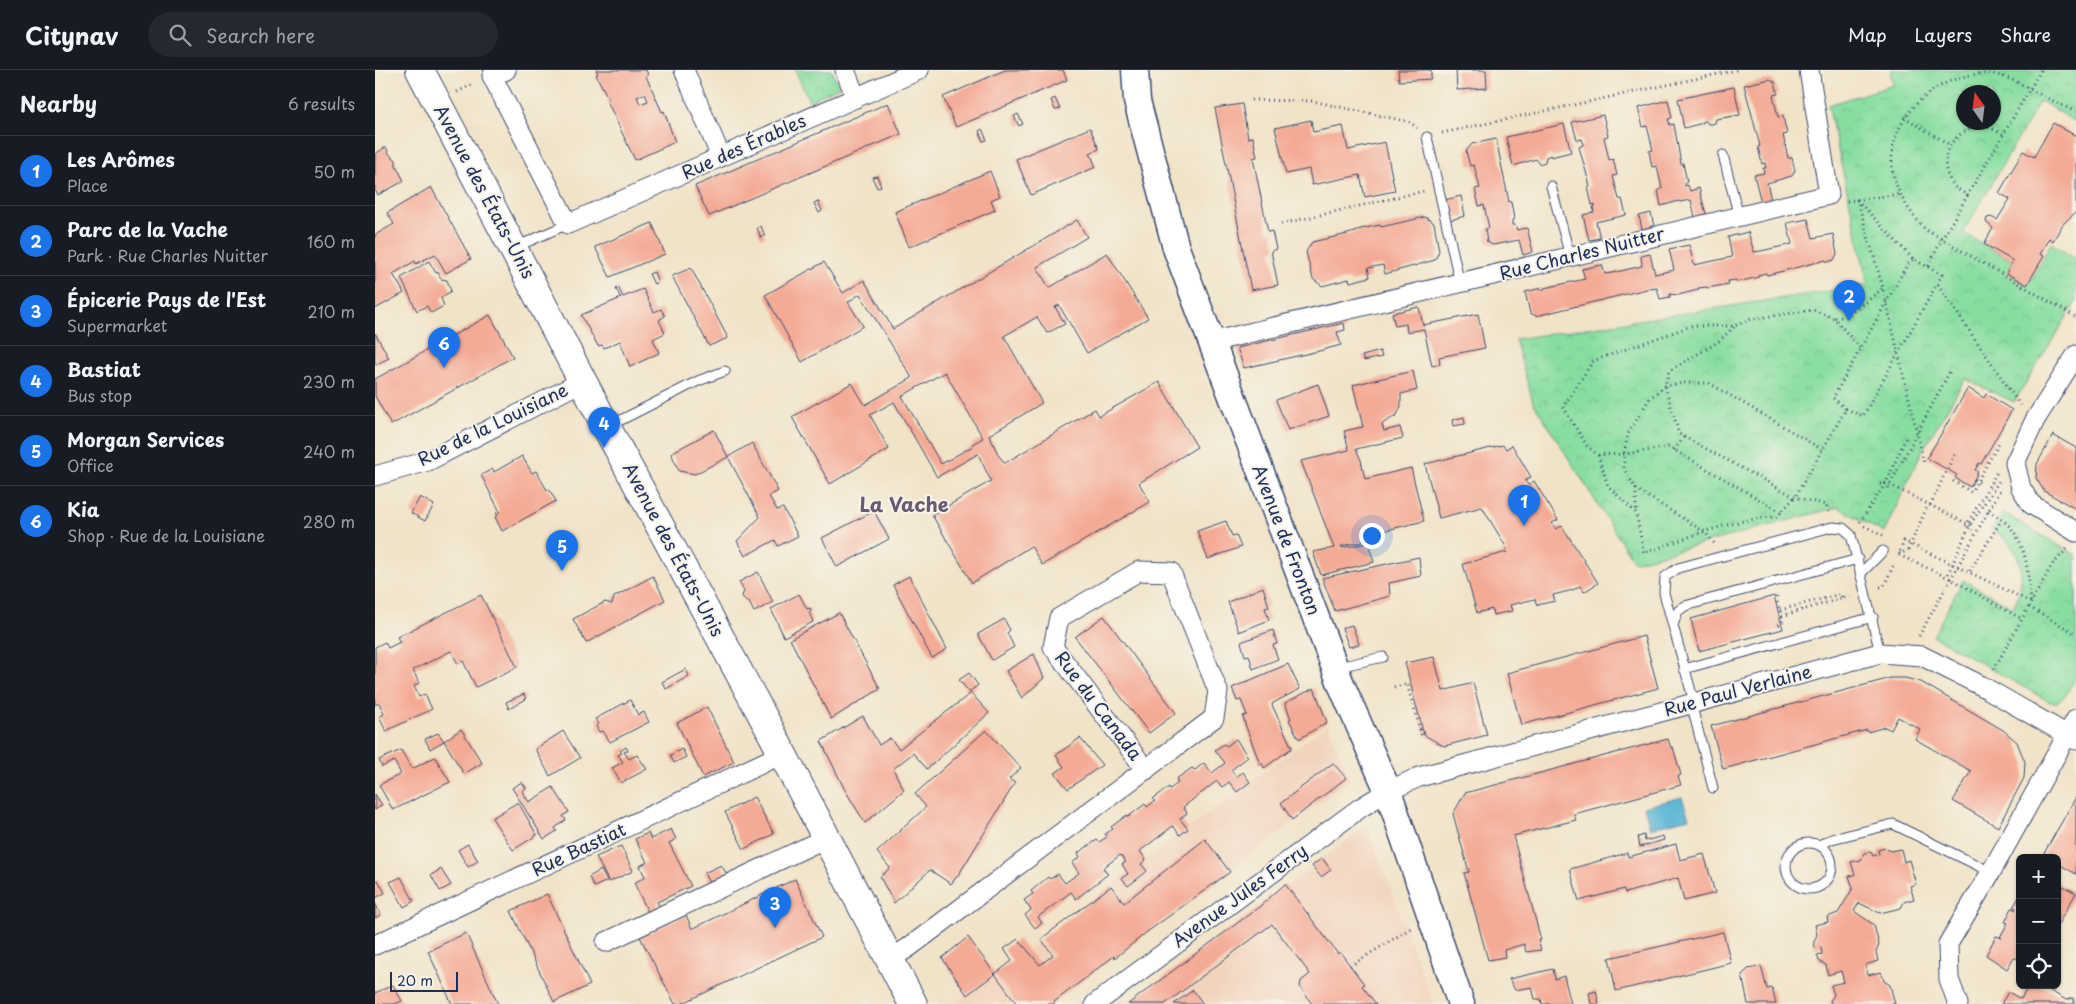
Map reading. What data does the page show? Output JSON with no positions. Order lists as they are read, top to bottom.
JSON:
{
  "streets": {
    "main road": ["Avenue des États-Unis"],
    "street": [
      "Rue des Érables",
      "Rue Charles Nuitter",
      "Rue de la Louisiane",
      "Avenue de Fronton",
      "Rue Paul Verlaine",
      "Rue du Canada",
      "Rue Bastiat",
      "Avenue Jules Ferry"
    ]
  },
  "crossings": [
    ["Avenue des États-Unis", "Rue de la Louisiane"],
    ["Avenue des États-Unis", "Rue du Canada"],
    ["Avenue des États-Unis", "Rue Bastiat"],
    ["Rue Charles Nuitter", "Avenue de Fronton"],
    ["Avenue de Fronton", "Rue Paul Verlaine"],
    ["Avenue de Fronton", "Avenue Jules Ferry"],
    ["Rue Paul Verlaine", "Avenue Jules Ferry"]
  ],
  "districts": ["La Vache"],
  "scale_bar": "20 m",
  "north": "top",
  "page": {
    "header": "Citynav",
    "search": "Search here",
    "nav": ["Map", "Layers", "Share"],
    "heading": ["Nearby", "6 results"],
    "list": [
      {
        "mark": "1",
        "name": "Les Arômes",
        "note": "Place",
        "value": "50 m"
      },
      {
        "mark": "2",
        "name": "Parc de la Vache",
        "note": "Park · Rue Charles Nuitter",
        "value": "160 m"
      },
      {
        "mark": "3",
        "name": "Épicerie Pays de l'Est",
        "note": "Supermarket",
        "value": "210 m"
      },
      {
        "mark": "4",
        "name": "Bastiat",
        "note": "Bus stop",
        "value": "230 m"
      },
      {
        "mark": "5",
        "name": "Morgan Services",
        "note": "Office",
        "value": "240 m"
      },
      {
        "mark": "6",
        "name": "Kia",
        "note": "Shop · Rue de la Louisiane",
        "value": "280 m"
      }
    ],
    "pins": [
      "2",
      "6",
      "4",
      "1",
      "5",
      "3"
    ],
    "map_buttons": ["+", "−"],
    "scale": "20 m"
  }
}
